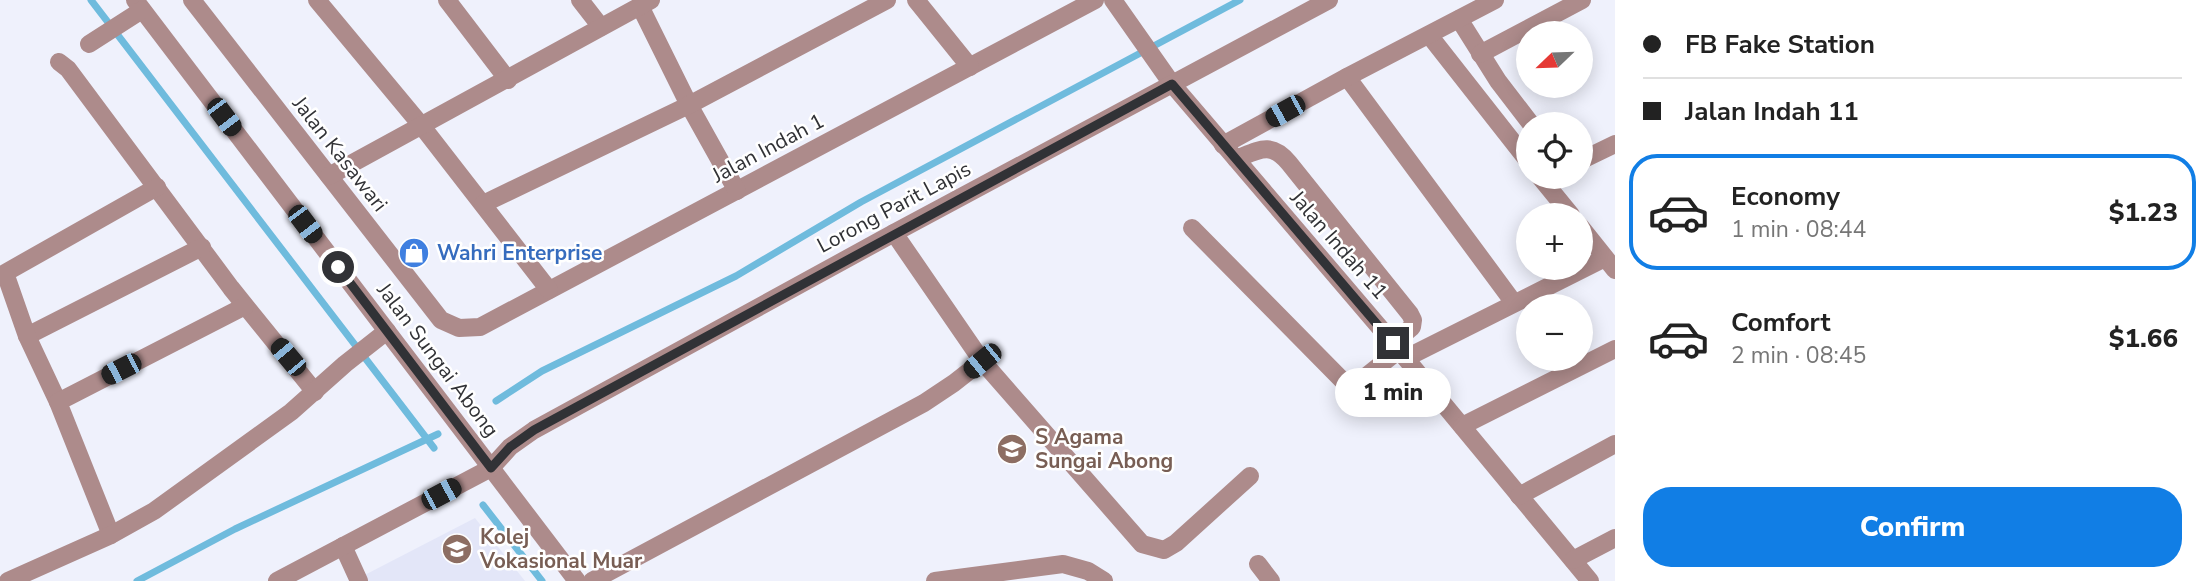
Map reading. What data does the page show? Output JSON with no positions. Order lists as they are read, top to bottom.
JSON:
{
  "streets": {
    "street": [
      "Jalan Indah 1",
      "Jalan Kasawari",
      "Lorong Parit Lapis",
      "Jalan Indah 11",
      "Jalan Sungai Abong"
    ]
  },
  "crossings": [
    ["Jalan Indah 1", "Jalan Kasawari"],
    ["Lorong Parit Lapis", "Jalan Indah 11"],
    ["Lorong Parit Lapis", "Jalan Sungai Abong"]
  ],
  "places": {
    "shop": ["Wahri Enterprise"],
    "school or university": ["S Agama Sungai Abong", "Kolej Vokasional Muar"]
  },
  "north": "bottom left",
  "page": {
    "banner": ["FB Fake Station", "Jalan Indah 11"],
    "map_buttons": ["+", "−"],
    "list": [
      {
        "name": "Economy",
        "note": "1 min · 08:44",
        "value": "$1.23"
      },
      {
        "name": "Comfort",
        "note": "2 min · 08:45",
        "value": "$1.66"
      }
    ],
    "bubble": "1 min",
    "buttons": "Confirm"
  }
}
